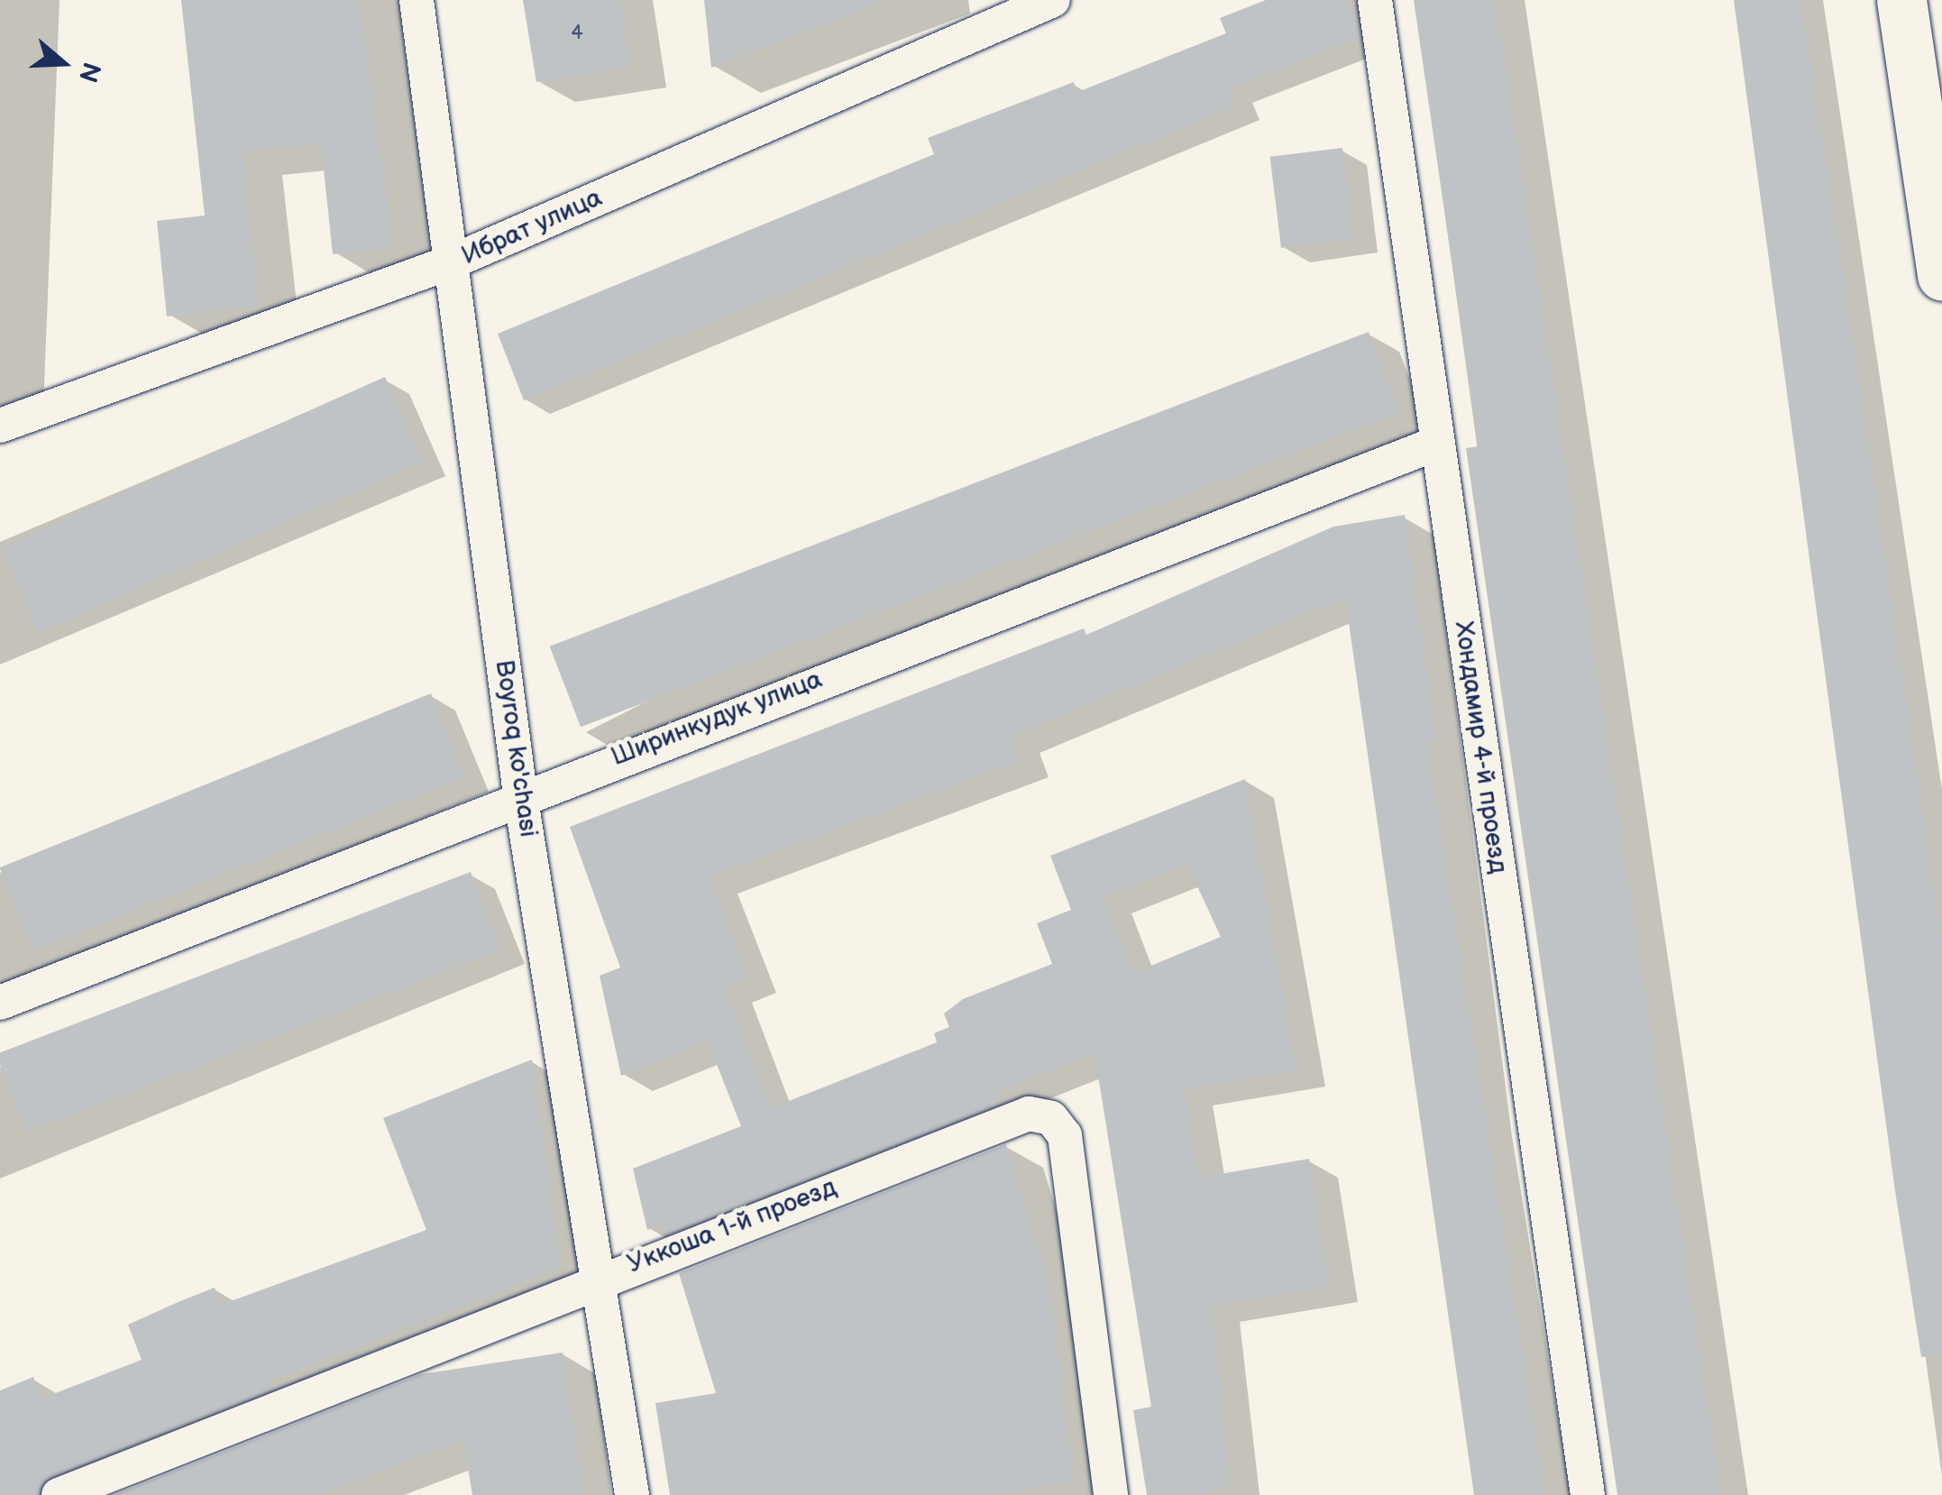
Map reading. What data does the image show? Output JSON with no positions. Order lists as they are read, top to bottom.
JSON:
{
  "streets": {
    "street": [
      "Ибрат улица",
      "Ширинкудук улица",
      "Хондамир 4-й проезд",
      "Boyroq ko'chasi",
      "Уккоша 1-й проезд"
    ]
  },
  "crossings": [
    ["Ибрат улица", "Boyroq ko'chasi"],
    ["Ширинкудук улица", "Хондамир 4-й проезд"],
    ["Ширинкудук улица", "Boyroq ko'chasi"],
    ["Boyroq ko'chasi", "Уккоша 1-й проезд"]
  ],
  "house_numbers": ["4"],
  "north": "right"
}
